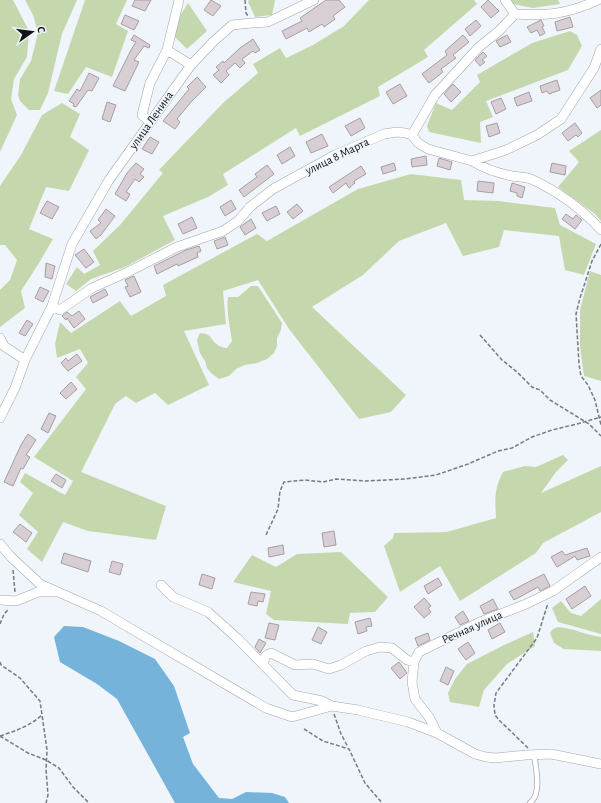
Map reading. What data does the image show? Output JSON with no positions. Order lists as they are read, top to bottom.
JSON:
{
  "streets": {
    "street": ["улица Ленина", "улица 8 Марта", "Речная улица"]
  },
  "crossings": [
    ["улица Ленина", "улица 8 Марта"]
  ],
  "north": "right"
}
